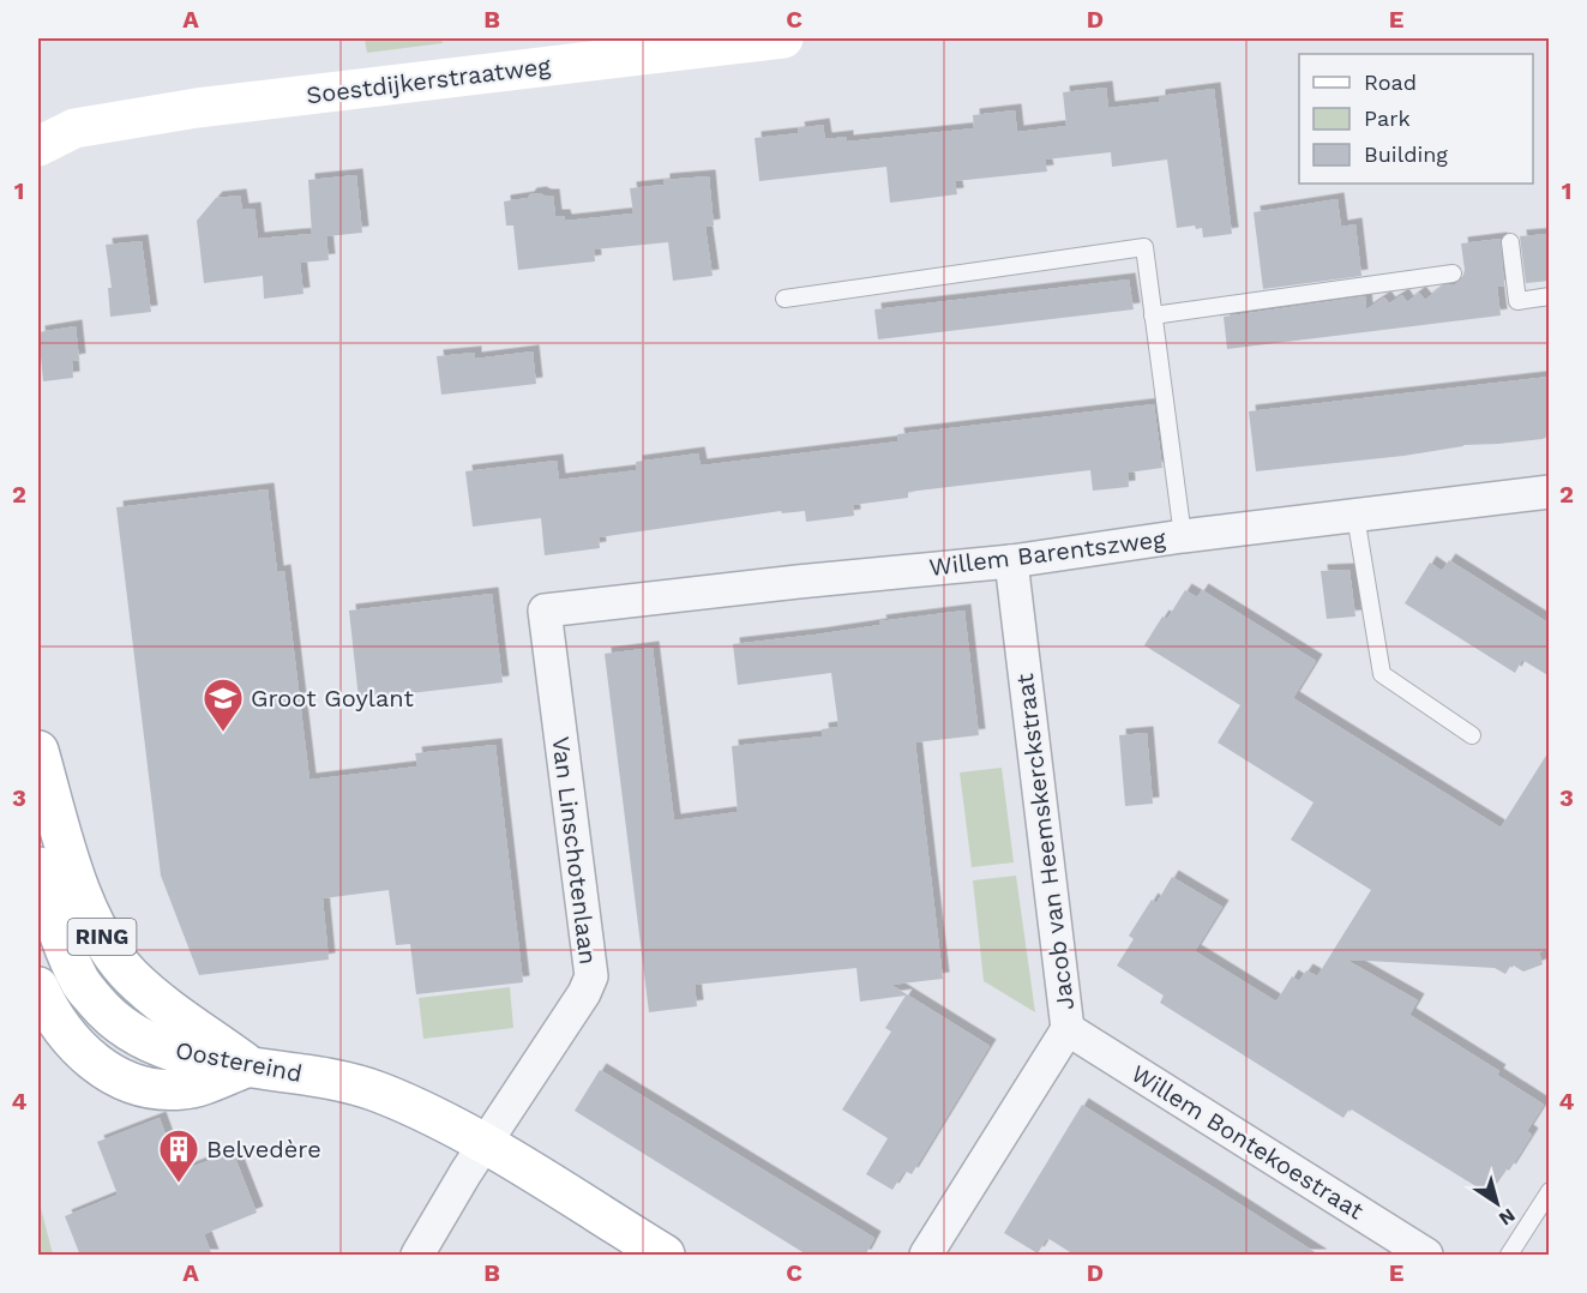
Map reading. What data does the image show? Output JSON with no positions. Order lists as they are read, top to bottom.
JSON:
{
  "streets": {
    "main road": ["Soestdijkerstraatweg", "RING", "Oostereind"],
    "street": [
      "Willem Barentszweg",
      "Jacob van Heemskerckstraat",
      "Van Linschotenlaan",
      "Willem Bontekoestraat"
    ]
  },
  "crossings": [
    ["Willem Barentszweg", "Jacob van Heemskerckstraat"],
    ["Willem Barentszweg", "Van Linschotenlaan"],
    ["Jacob van Heemskerckstraat", "Willem Bontekoestraat"],
    ["Van Linschotenlaan", "RING"],
    ["Van Linschotenlaan", "Oostereind"],
    ["RING", "Oostereind"]
  ],
  "places": {
    "school or university": ["Groot Goylant"],
    "building": ["Belvedère"]
  },
  "legend": ["Road", "Park", "Building"],
  "north": "bottom right",
  "grid": {
    "columns": [
      "A",
      "B",
      "C",
      "D",
      "E"
    ],
    "rows": [
      "1",
      "2",
      "3",
      "4"
    ]
  }
}
